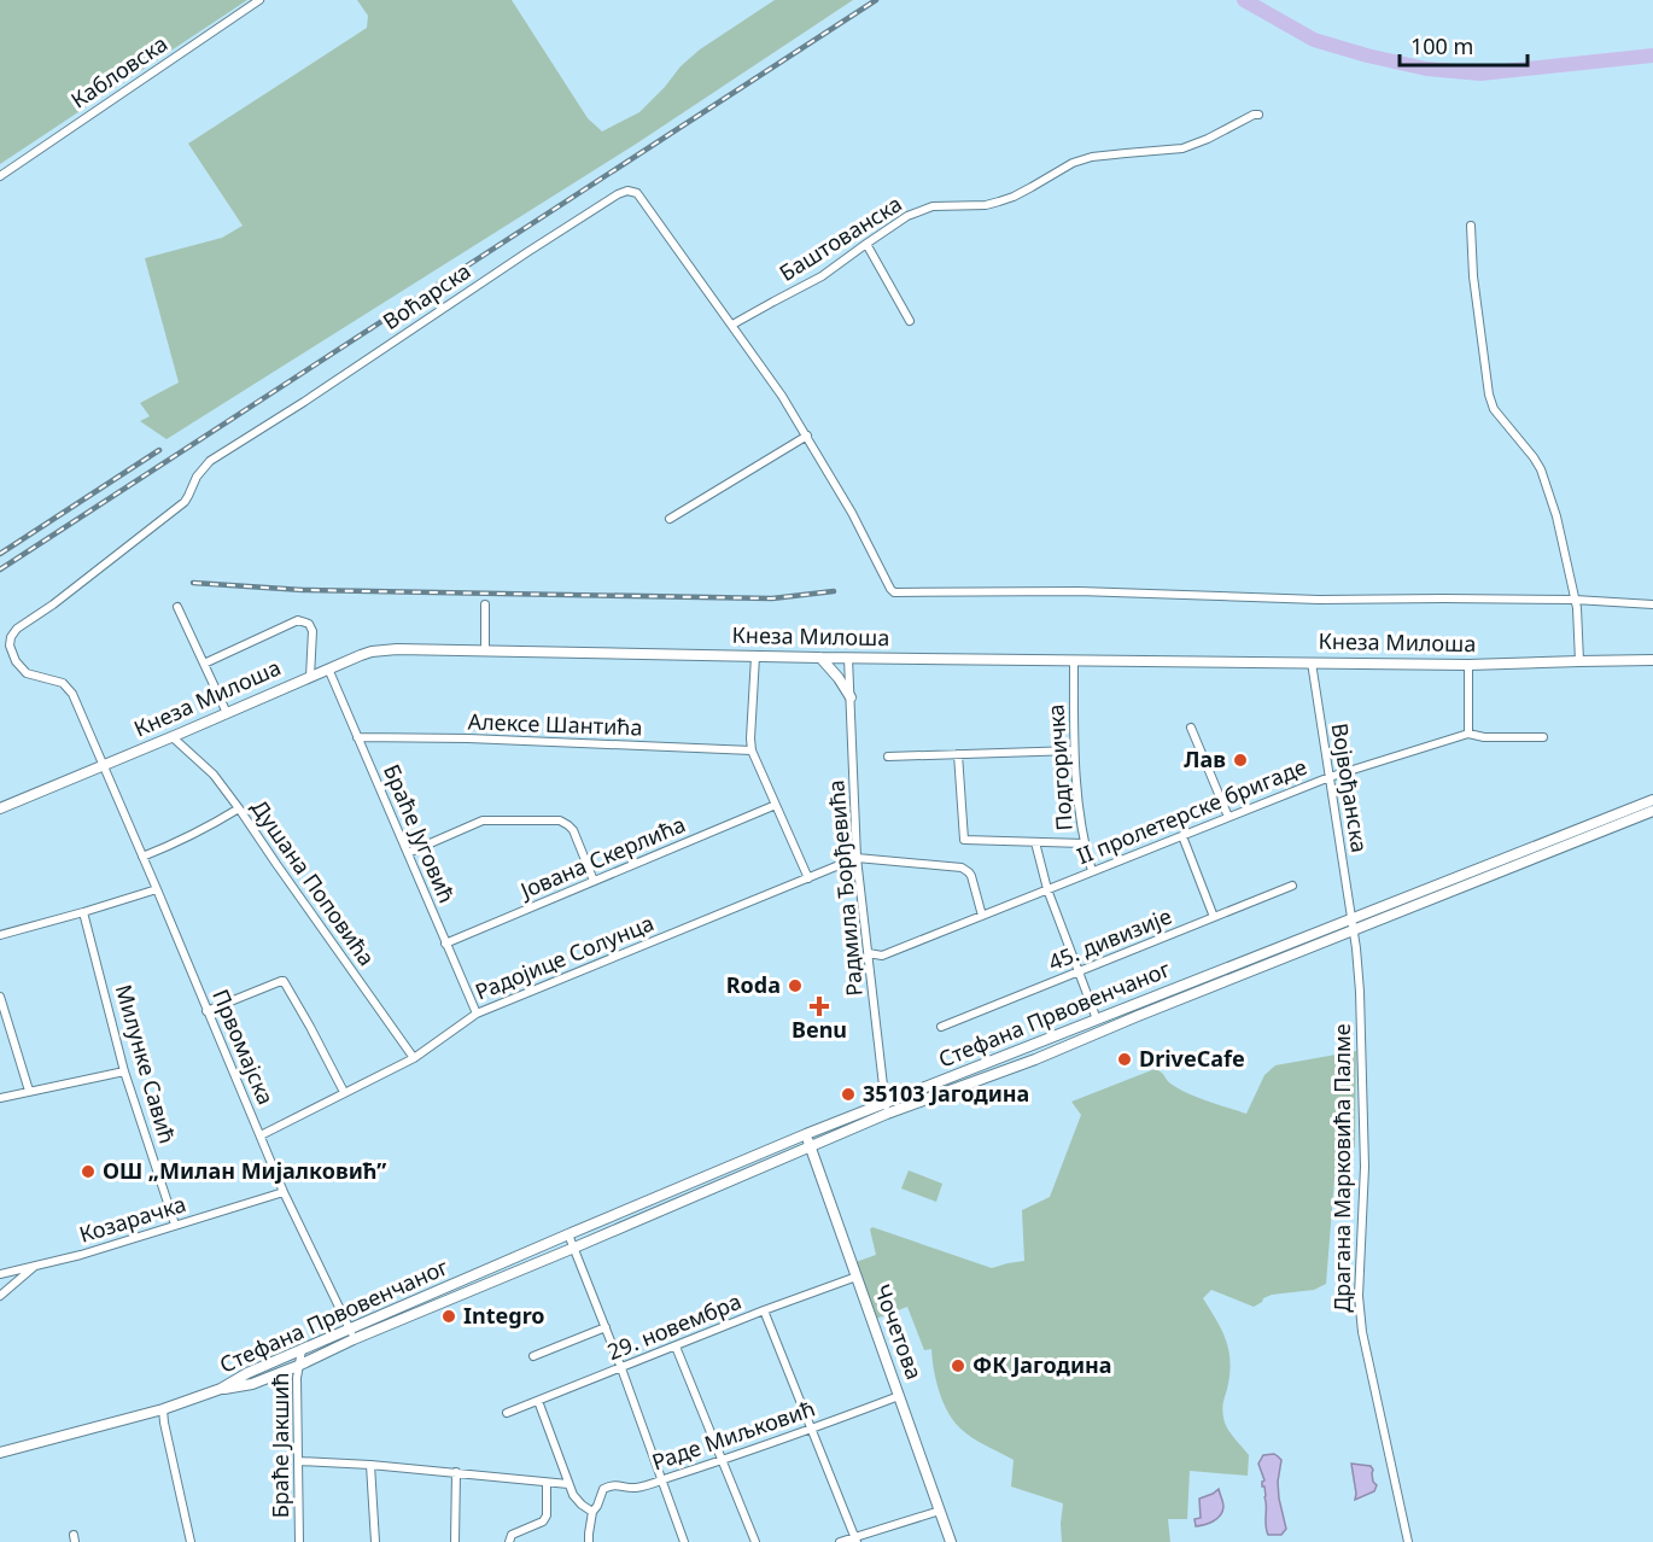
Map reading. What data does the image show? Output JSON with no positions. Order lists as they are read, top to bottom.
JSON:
{
  "streets": {
    "street": [
      "Кабловска",
      "Баштованска",
      "Воћарска",
      "Кнеза Милоша",
      "Алексе Шантића",
      "Подгоричка",
      "Војвођанска",
      "II пролетерске бригаде",
      "Браће Југовић",
      "Јована Скерлића",
      "Душана Поповића",
      "Радмила Ђорђевића",
      "45. дивизије",
      "Радојице Солунца",
      "Стефана Првовенчаног",
      "Првомајска",
      "Милунке Савић",
      "Драгана Марковића Палме",
      "Козарачка",
      "29. новембра",
      "Чочетова",
      "Раде Миљковић",
      "Браће Јакшић"
    ]
  },
  "crossings": [
    ["Баштованска", "Воћарска"],
    ["Воћарска", "Кнеза Милоша"],
    ["Воћарска", "Првомајска"],
    ["Кнеза Милоша", "Подгоричка"],
    ["Кнеза Милоша", "Војвођанска"],
    ["Кнеза Милоша", "Браће Југовић"],
    ["Кнеза Милоша", "Душана Поповића"],
    ["Кнеза Милоша", "Радмила Ђорђевића"],
    ["Кнеза Милоша", "Првомајска"],
    ["Алексе Шантића", "Браће Југовић"],
    ["Подгоричка", "II пролетерске бригаде"],
    ["Војвођанска", "II пролетерске бригаде"],
    ["Војвођанска", "Стефана Првовенчаног"],
    ["Војвођанска", "Драгана Марковића Палме"],
    ["II пролетерске бригаде", "Радмила Ђорђевића"],
    ["Браће Југовић", "Јована Скерлића"],
    ["Браће Југовић", "Радојице Солунца"],
    ["Душана Поповића", "Радојице Солунца"],
    ["Радмила Ђорђевића", "Радојице Солунца"],
    ["Радмила Ђорђевића", "Стефана Првовенчаног"],
    ["Радојице Солунца", "Првомајска"],
    ["Стефана Првовенчаног", "Првомајска"],
    ["Стефана Првовенчаног", "Драгана Марковића Палме"],
    ["Стефана Првовенчаног", "Чочетова"],
    ["Стефана Првовенчаног", "Браће Јакшић"],
    ["Првомајска", "Козарачка"],
    ["Милунке Савић", "Козарачка"],
    ["29. новембра", "Чочетова"],
    ["Чочетова", "Раде Миљковић"]
  ],
  "places": {
    "other": [
      "Лав",
      "Roda",
      "DriveCafe",
      "35103 Јагодина",
      "ОШ „Милан Мијалковић”",
      "Integro",
      "ФК Јагодина"
    ],
    "health": ["Benu"]
  },
  "scale_bar": "100 m"
}
